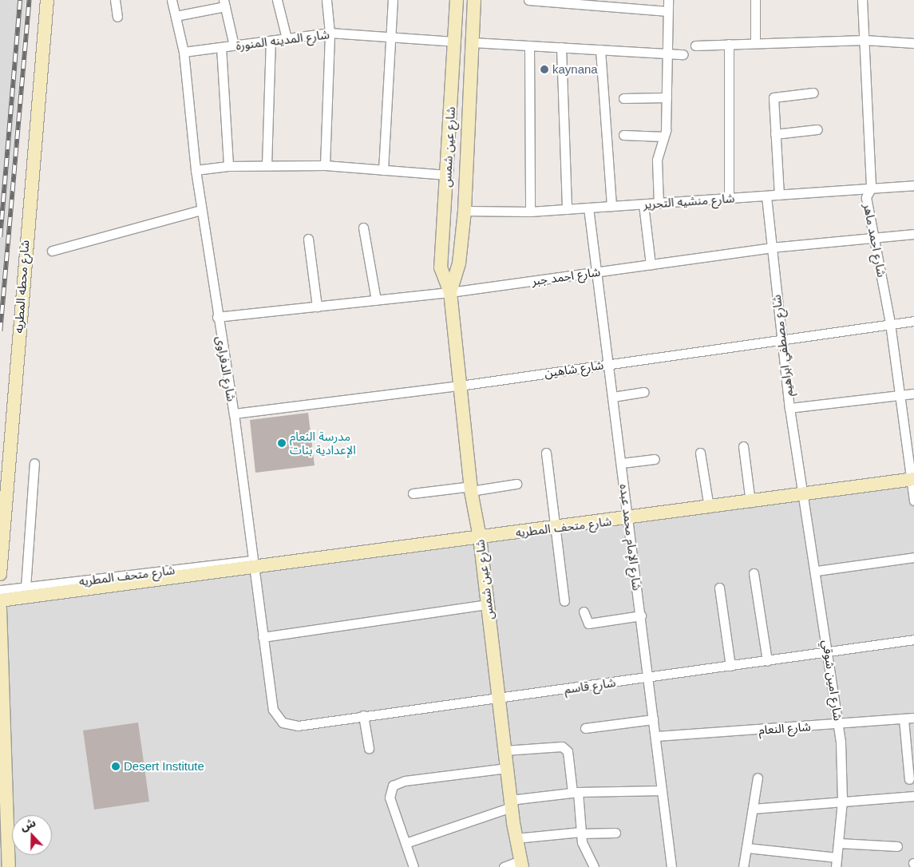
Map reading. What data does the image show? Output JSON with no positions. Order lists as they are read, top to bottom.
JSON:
{
  "streets": {
    "street": [
      "شارع المدينه المنورة",
      "شارع عين شمس",
      "شارع منشيه التحرير",
      "شارع احمد ماهر",
      "شارع احمد جبر",
      "شارع محطه المطريه",
      "شارع مصطفي ابراهيم",
      "شارع الدفراوى",
      "شارع شاهين",
      "شارع متحف المطريه",
      "شارع الإمام محمد عبده",
      "شارع امين شوقي",
      "شارع قاسم",
      "شارع النعام"
    ]
  },
  "crossings": [
    ["شارع المدينه المنورة", "شارع عين شمس"],
    ["شارع المدينه المنورة", "شارع الدفراوى"],
    ["شارع عين شمس", "شارع منشيه التحرير"],
    ["شارع عين شمس", "شارع احمد جبر"],
    ["شارع عين شمس", "شارع شاهين"],
    ["شارع عين شمس", "شارع متحف المطريه"],
    ["شارع عين شمس", "شارع قاسم"],
    ["شارع منشيه التحرير", "شارع احمد ماهر"],
    ["شارع منشيه التحرير", "شارع مصطفي ابراهيم"],
    ["شارع منشيه التحرير", "شارع الإمام محمد عبده"],
    ["شارع احمد ماهر", "شارع احمد جبر"],
    ["شارع احمد ماهر", "شارع شاهين"],
    ["شارع احمد ماهر", "شارع متحف المطريه"],
    ["شارع احمد جبر", "شارع مصطفي ابراهيم"],
    ["شارع احمد جبر", "شارع الدفراوى"],
    ["شارع احمد جبر", "شارع الإمام محمد عبده"],
    ["شارع مصطفي ابراهيم", "شارع شاهين"],
    ["شارع مصطفي ابراهيم", "شارع متحف المطريه"],
    ["شارع مصطفي ابراهيم", "شارع امين شوقي"],
    ["شارع الدفراوى", "شارع شاهين"],
    ["شارع الدفراوى", "شارع متحف المطريه"],
    ["شارع الدفراوى", "شارع قاسم"],
    ["شارع شاهين", "شارع الإمام محمد عبده"],
    ["شارع متحف المطريه", "شارع الإمام محمد عبده"],
    ["شارع متحف المطريه", "شارع امين شوقي"],
    ["شارع الإمام محمد عبده", "شارع قاسم"],
    ["شارع الإمام محمد عبده", "شارع النعام"],
    ["شارع امين شوقي", "شارع قاسم"],
    ["شارع امين شوقي", "شارع النعام"]
  ],
  "places": ["kaynana", "مدرسة النعام الإعدادية بنات", "Desert Institute"],
  "north": "top"
}
